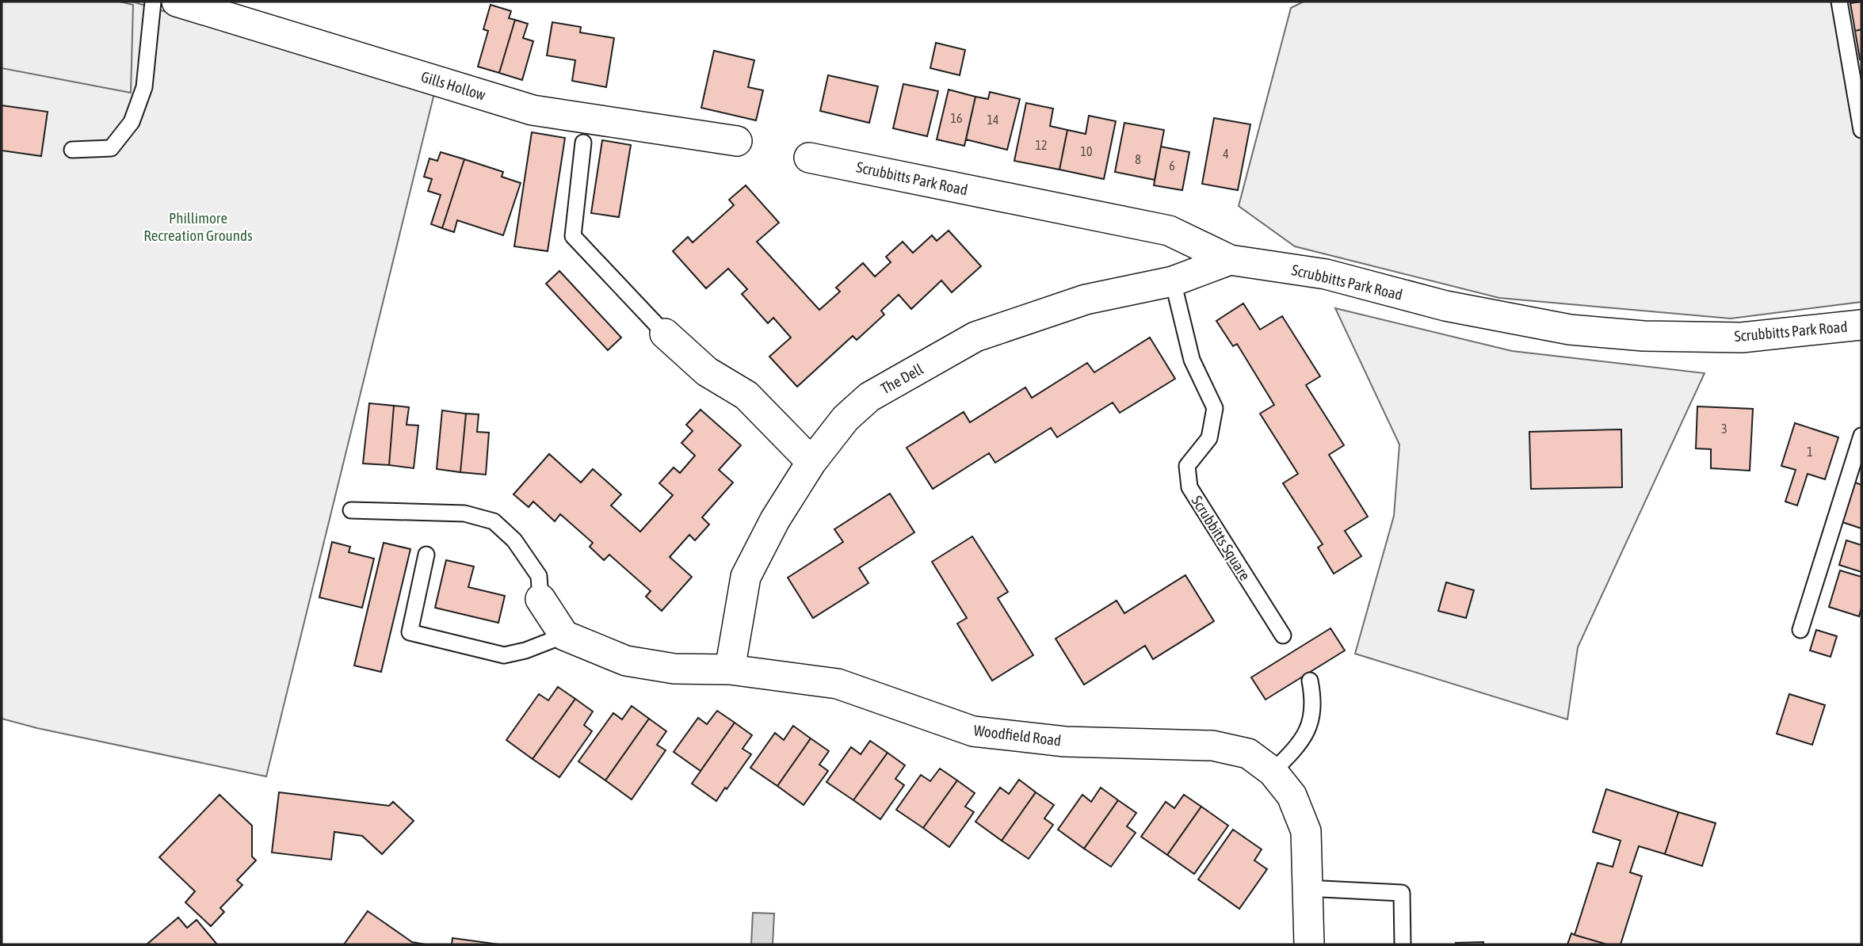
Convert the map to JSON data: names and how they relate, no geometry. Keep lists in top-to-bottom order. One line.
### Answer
{"streets":{"street":["Gills Hollow","Scrubbitts Park Road","The Dell","Woodfield Road"],"lane":["Scrubbitts Square"]},"crossings":[["Scrubbitts Park Road","The Dell"],["The Dell","Scrubbitts Square"],["The Dell","Woodfield Road"]],"parks":["Phillimore Recreation Grounds"],"house_numbers":["16","14","12","10","4","8","6","3","1"]}
